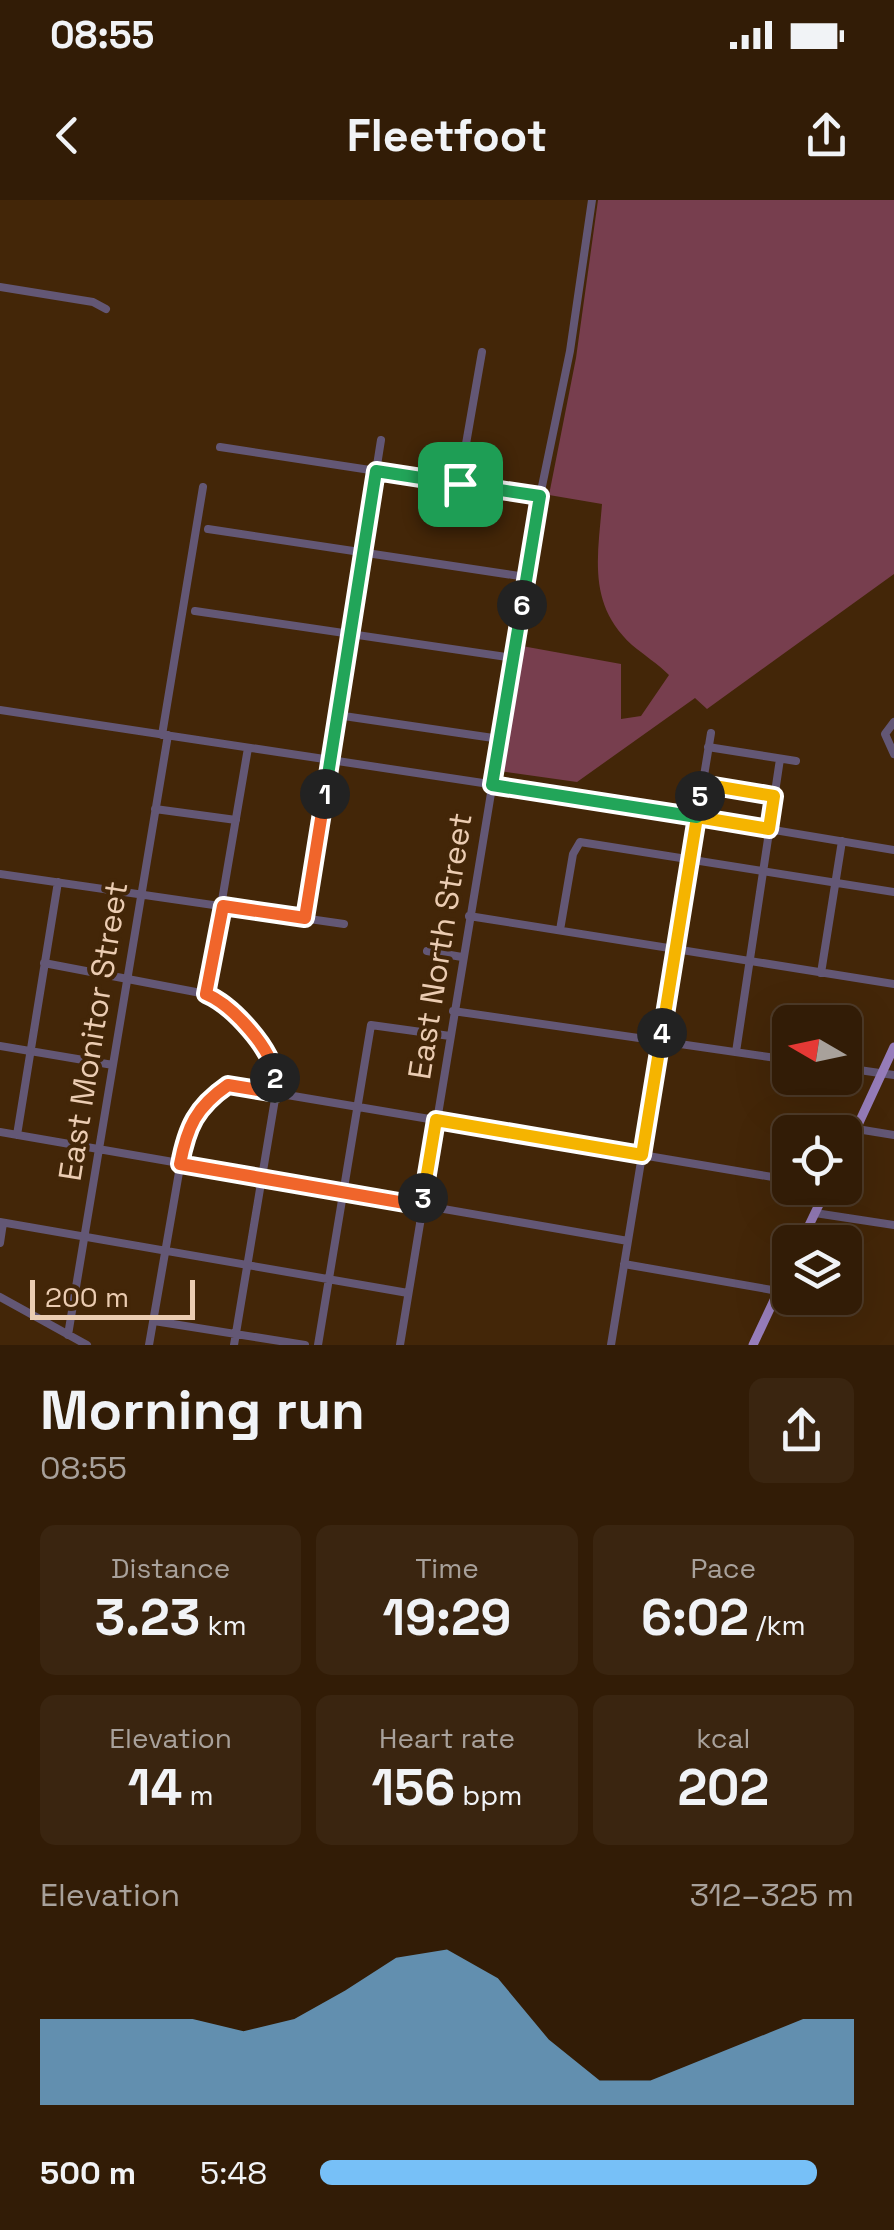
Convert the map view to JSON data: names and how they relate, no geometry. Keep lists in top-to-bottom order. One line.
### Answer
{"streets":{"street":["East North Street","East Monitor Street"]},"scale_bar":"200 m","north":"left","page":{"status":"08:55","header":"Fleetfoot","pins":["6","1","5","4","2","3"],"scale":"200 m","heading":["Morning run","08:55"],"stats":[["Distance","3.23 km"],["Time","19:29"],["Pace","6:02 /km"],["Elevation","14 m"],["Heart rate","156 bpm"],["kcal","202"]],"chart":["Elevation","312–325 m"],"list":[{"name":"500 m","note":"5:48"}]}}
